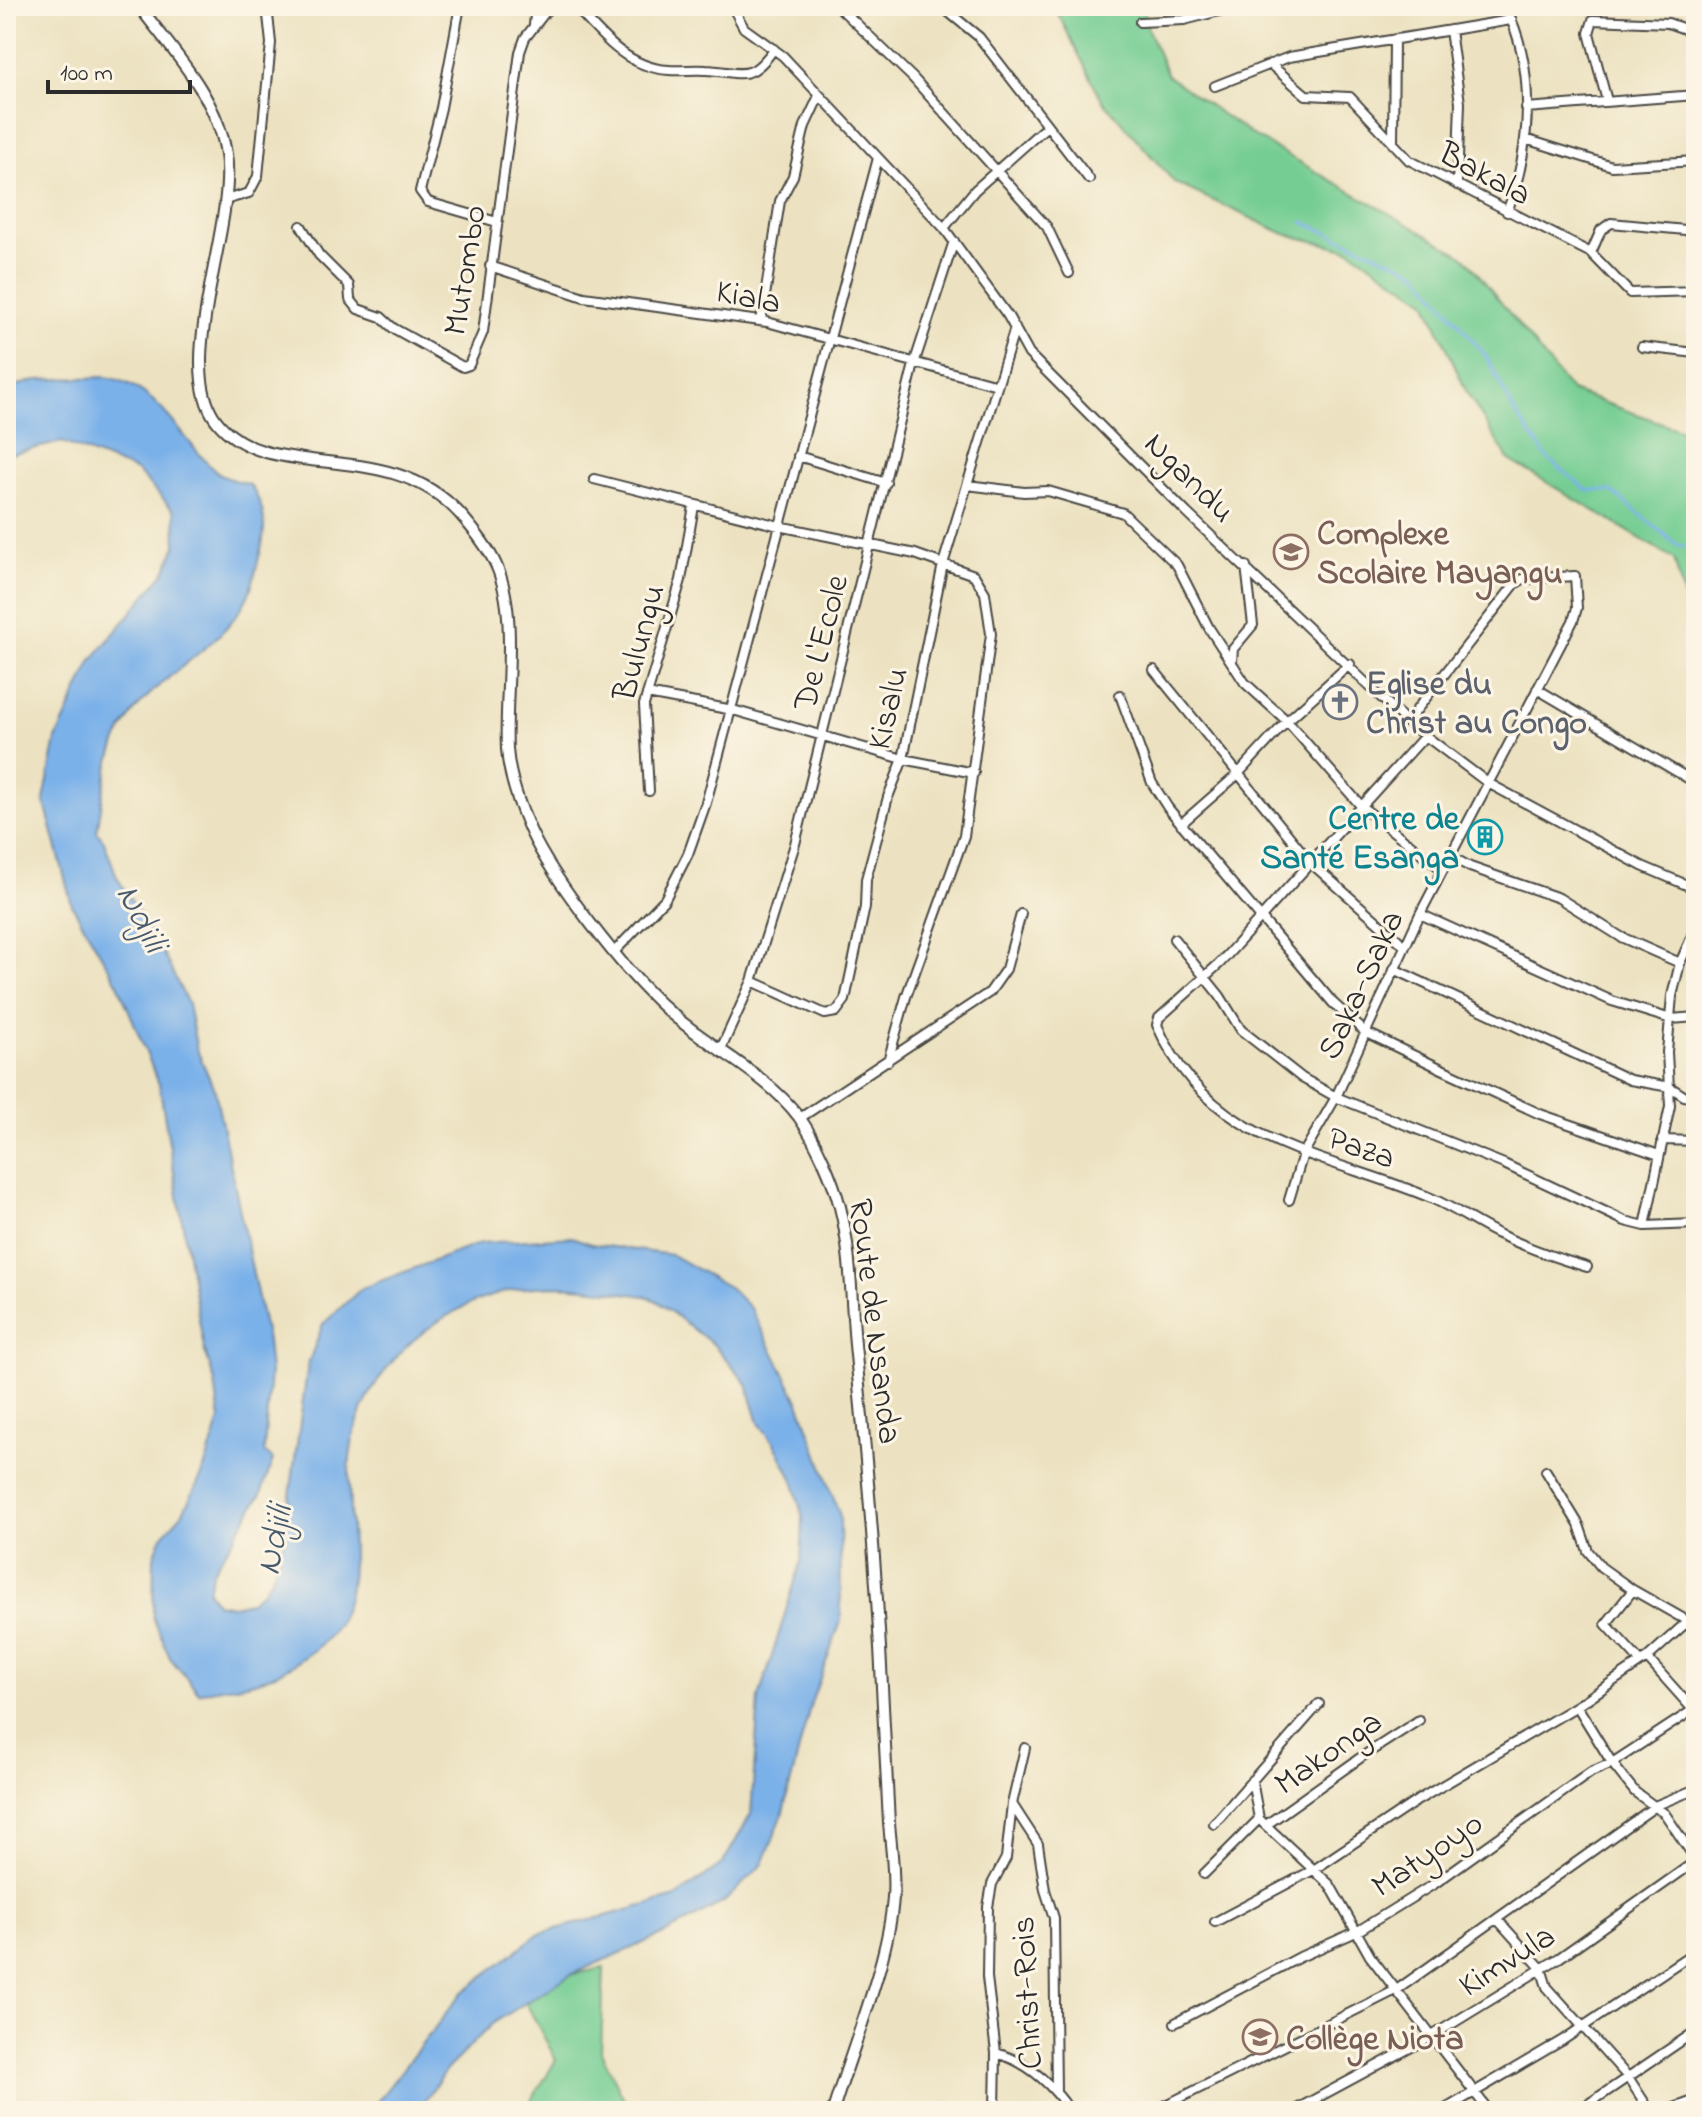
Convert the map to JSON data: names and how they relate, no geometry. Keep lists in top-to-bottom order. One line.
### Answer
{"streets":{"street":["Bakala","Mutombo","Kiala","Ngandu","Bulungu","De L'Ecole","Kisalu","Saka-Saka","Paza","Route de Nsanda","Makonga","Matyoyo","Kimvula","Christ-Rois"]},"crossings":[["Mutombo","Kiala"],["Kiala","De L'Ecole"],["Kiala","Kisalu"],["Ngandu","De L'Ecole"],["Ngandu","Kisalu"],["Ngandu","Saka-Saka"],["De L'Ecole","Kisalu"],["De L'Ecole","Route de Nsanda"],["Saka-Saka","Paza"]],"water":["Ndjili"],"places":{"school or university":["Complexe Scolaire Mayangu","Collège Niota"],"church":["Eglise du Christ au Congo"],"building":["Centre de Santé Esanga"]},"scale_bar":"100 m"}
